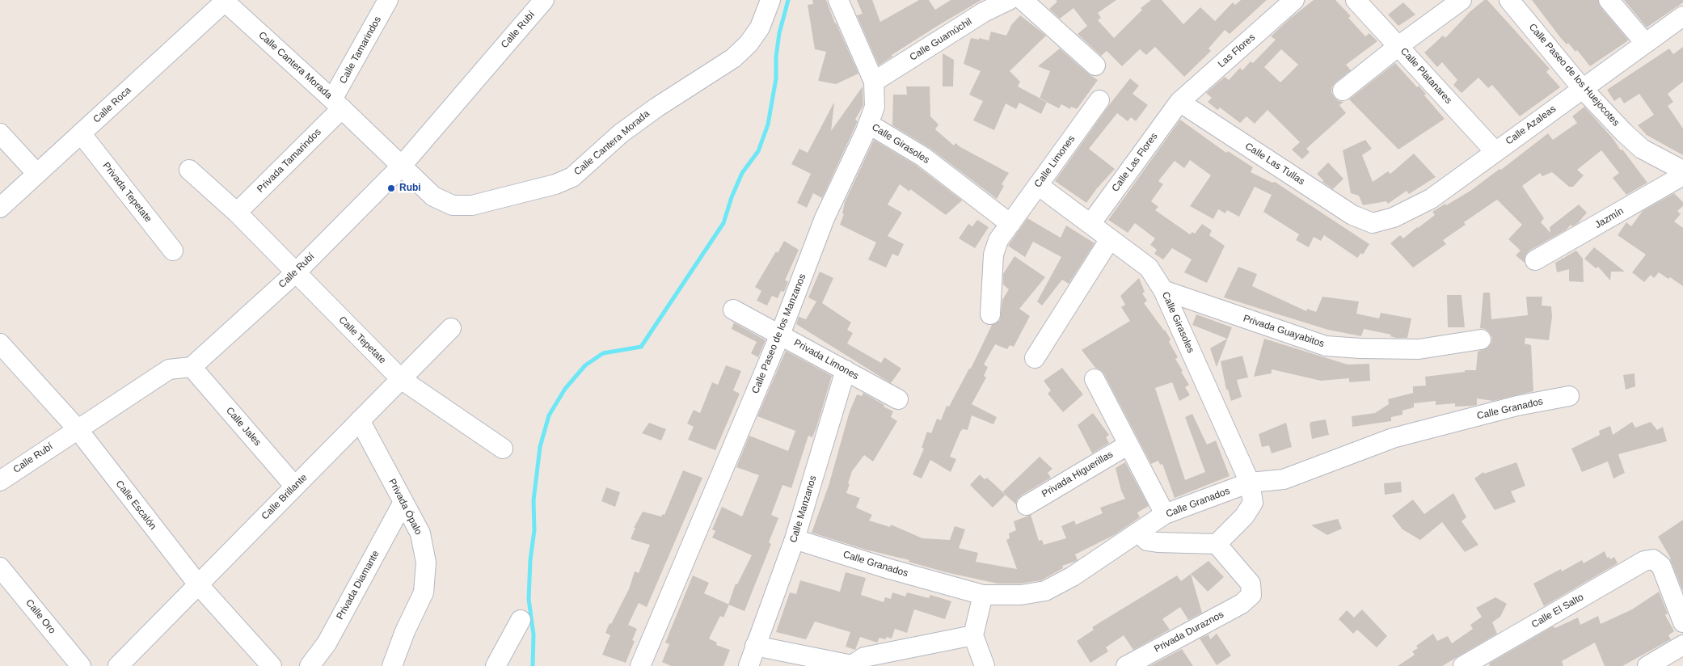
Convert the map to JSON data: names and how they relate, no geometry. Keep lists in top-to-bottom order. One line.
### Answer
{"streets":{"street":["Calle Rubí","Calle Guamúchil","Calle Tamarindos","Las Flores","Calle Cantera Morada","Calle Paseo de los Huejocotes","Calle Platanares","Calle Roca","Calle Azaleas","Calle Girasoles","Privada Tamarindos","Calle Limones","Calle Las Flores","Calle Las Tullas","Privada Tepetate","Jazmín","Privada Guayabitos","Calle Paseo de los Manzanos","Calle Tepetate","Privada Limones","Calle Granados","Calle Jales","Privada Higuerillas","Calle Brillante","Calle Escalón","Privada Ópalo","Calle Manzanos","Privada Diamante","Calle El Salto","Calle Oro","Privada Duraznos"]},"crossings":[["Calle Rubí","Calle Cantera Morada"],["Calle Rubí","Calle Tepetate"],["Calle Rubí","Calle Jales"],["Calle Rubí","Calle Escalón"],["Calle Guamúchil","Calle Paseo de los Manzanos"],["Calle Tamarindos","Calle Cantera Morada"],["Calle Tamarindos","Privada Tamarindos"],["Las Flores","Calle Las Flores"],["Las Flores","Calle Las Tullas"],["Calle Cantera Morada","Calle Roca"],["Calle Cantera Morada","Privada Tamarindos"],["Calle Paseo de los Huejocotes","Calle Azaleas"],["Calle Platanares","Calle Azaleas"],["Calle Roca","Privada Tepetate"],["Calle Azaleas","Calle Las Tullas"],["Calle Girasoles","Calle Limones"],["Calle Girasoles","Calle Las Flores"],["Calle Girasoles","Privada Guayabitos"],["Calle Girasoles","Calle Paseo de los Manzanos"],["Calle Girasoles","Calle Granados"],["Calle Girasoles","Privada Duraznos"],["Privada Tamarindos","Calle Tepetate"],["Calle Las Flores","Calle Las Tullas"],["Calle Paseo de los Manzanos","Privada Limones"],["Calle Tepetate","Calle Brillante"],["Privada Limones","Calle Manzanos"],["Calle Granados","Calle Manzanos"],["Calle Jales","Calle Brillante"],["Calle Brillante","Calle Escalón"],["Calle Brillante","Privada Ópalo"],["Privada Ópalo","Privada Diamante"]],"places":["Rubi"]}
